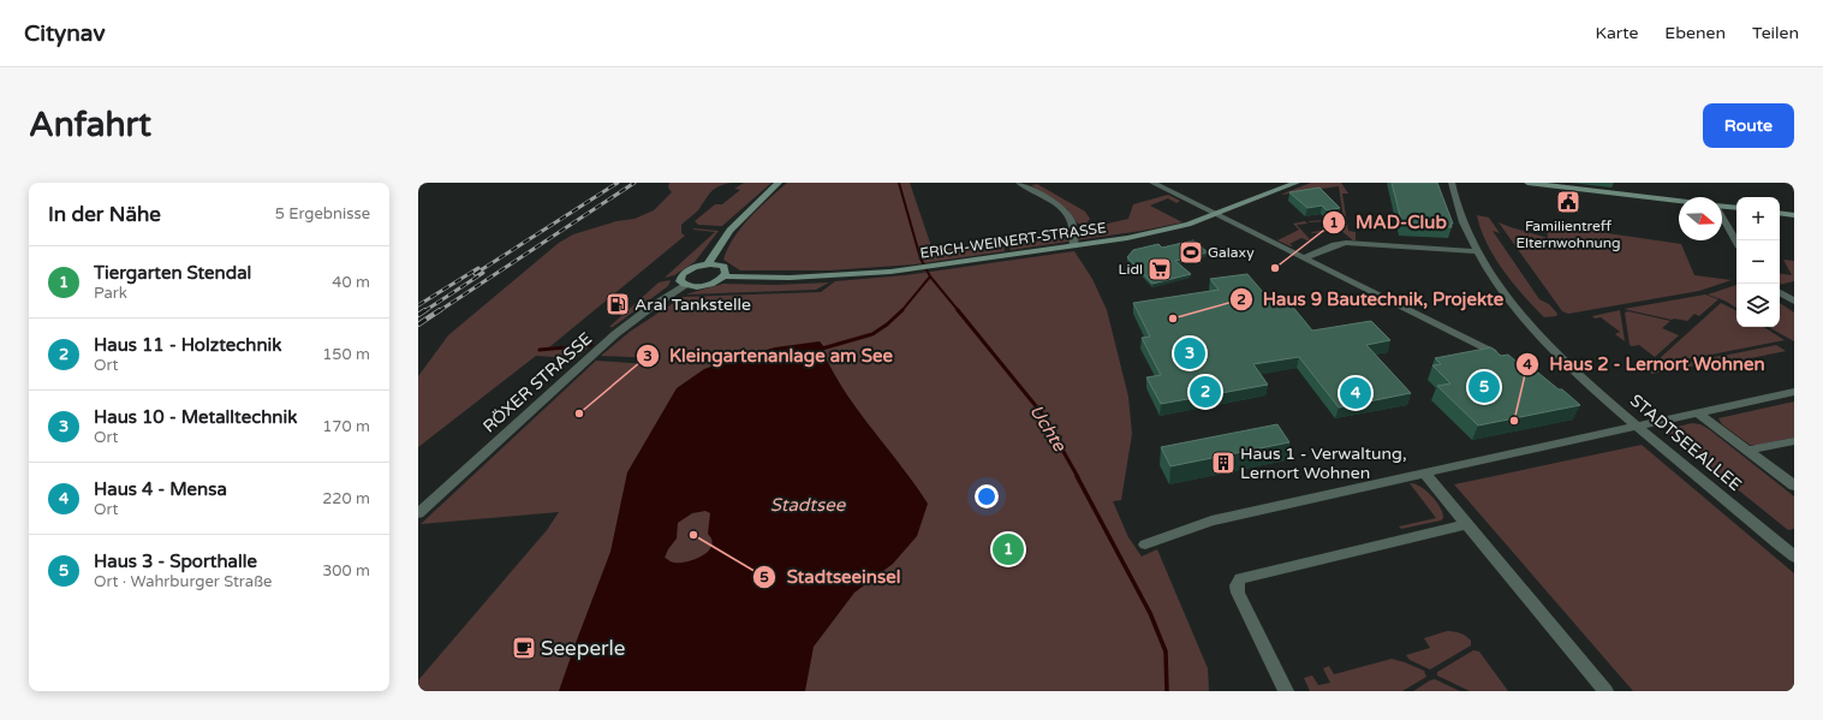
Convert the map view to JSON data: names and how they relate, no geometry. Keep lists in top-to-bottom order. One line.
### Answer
{"streets":{"street":["ERICH-WEINERT-STRASSE","RÖXER STRASSE","STADTSEEALLEE"]},"water":["Uchte","Stadtsee"],"places":{"public building":["Familientreff Elternwohnung"],"sports":["Galaxy"],"other":["MAD-Club","Haus 9 Bautechnik, Projekte","Kleingartenanlage am See","Haus 2 - Lernort Wohnen","Stadtseeinsel"],"supermarket":["Lidl"],"fuel station":["Aral Tankstelle"],"building":["Haus 1 - Verwaltung, Lernort Wohnen"],"cafe":["Seeperle"]},"north":"right","page":{"header":"Citynav","nav":["Karte","Ebenen","Teilen"],"buttons":"Route","title":"Anfahrt","heading":["In der Nähe","5 Ergebnisse"],"map_buttons":["+","−"],"list":[{"mark":"1","name":"Tiergarten Stendal","note":"Park","value":"40 m"},{"mark":"2","name":"Haus 11 - Holztechnik","note":"Ort","value":"150 m"},{"mark":"3","name":"Haus 10 - Metalltechnik","note":"Ort","value":"170 m"},{"mark":"4","name":"Haus 4 - Mensa","note":"Ort","value":"220 m"},{"mark":"5","name":"Haus 3 - Sporthalle","note":"Ort · Wahrburger Straße","value":"300 m"}],"pins":["3","5","2","4","1"]}}
